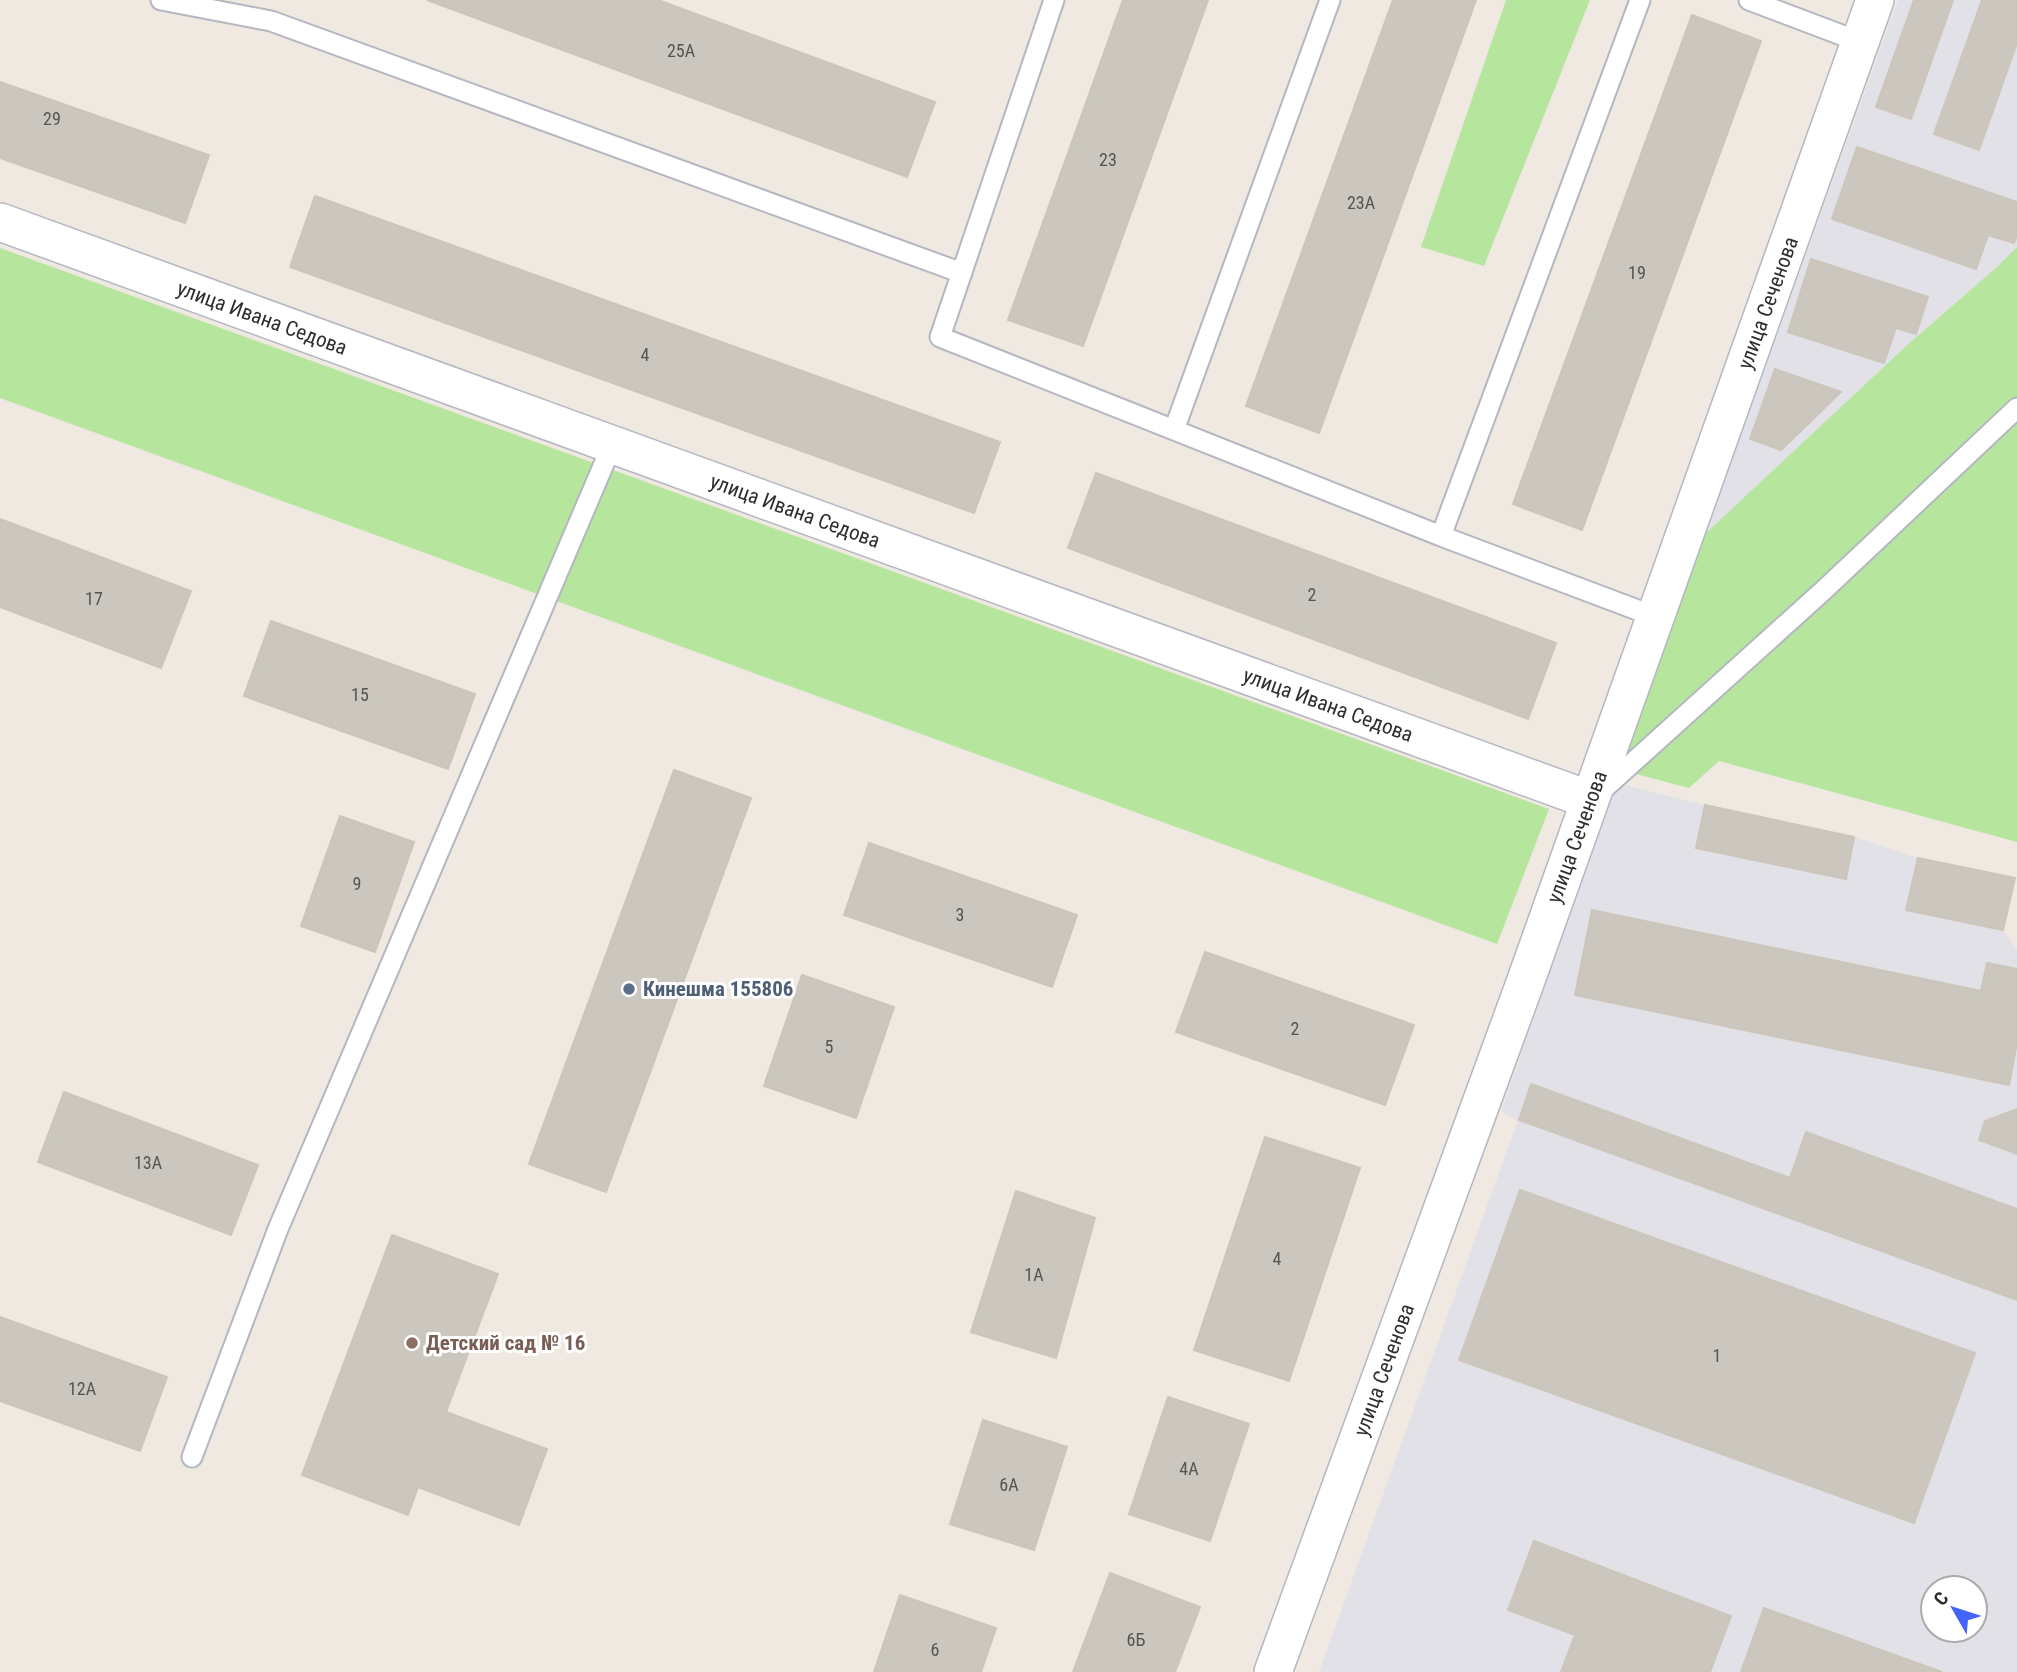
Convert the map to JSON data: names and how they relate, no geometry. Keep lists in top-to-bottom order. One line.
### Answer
{"streets":{"street":["улица Сеченова","улица Ивана Седова"]},"crossings":[["улица Сеченова","улица Ивана Седова"]],"places":["Кинешма 155806","Детский сад № 16"],"house_numbers":["25А","29","23","23А","19","4","2","17","15","9","3","2","5","13А","4","1А","1","12А","4А","6А","6Б","6"],"north":"top left"}
